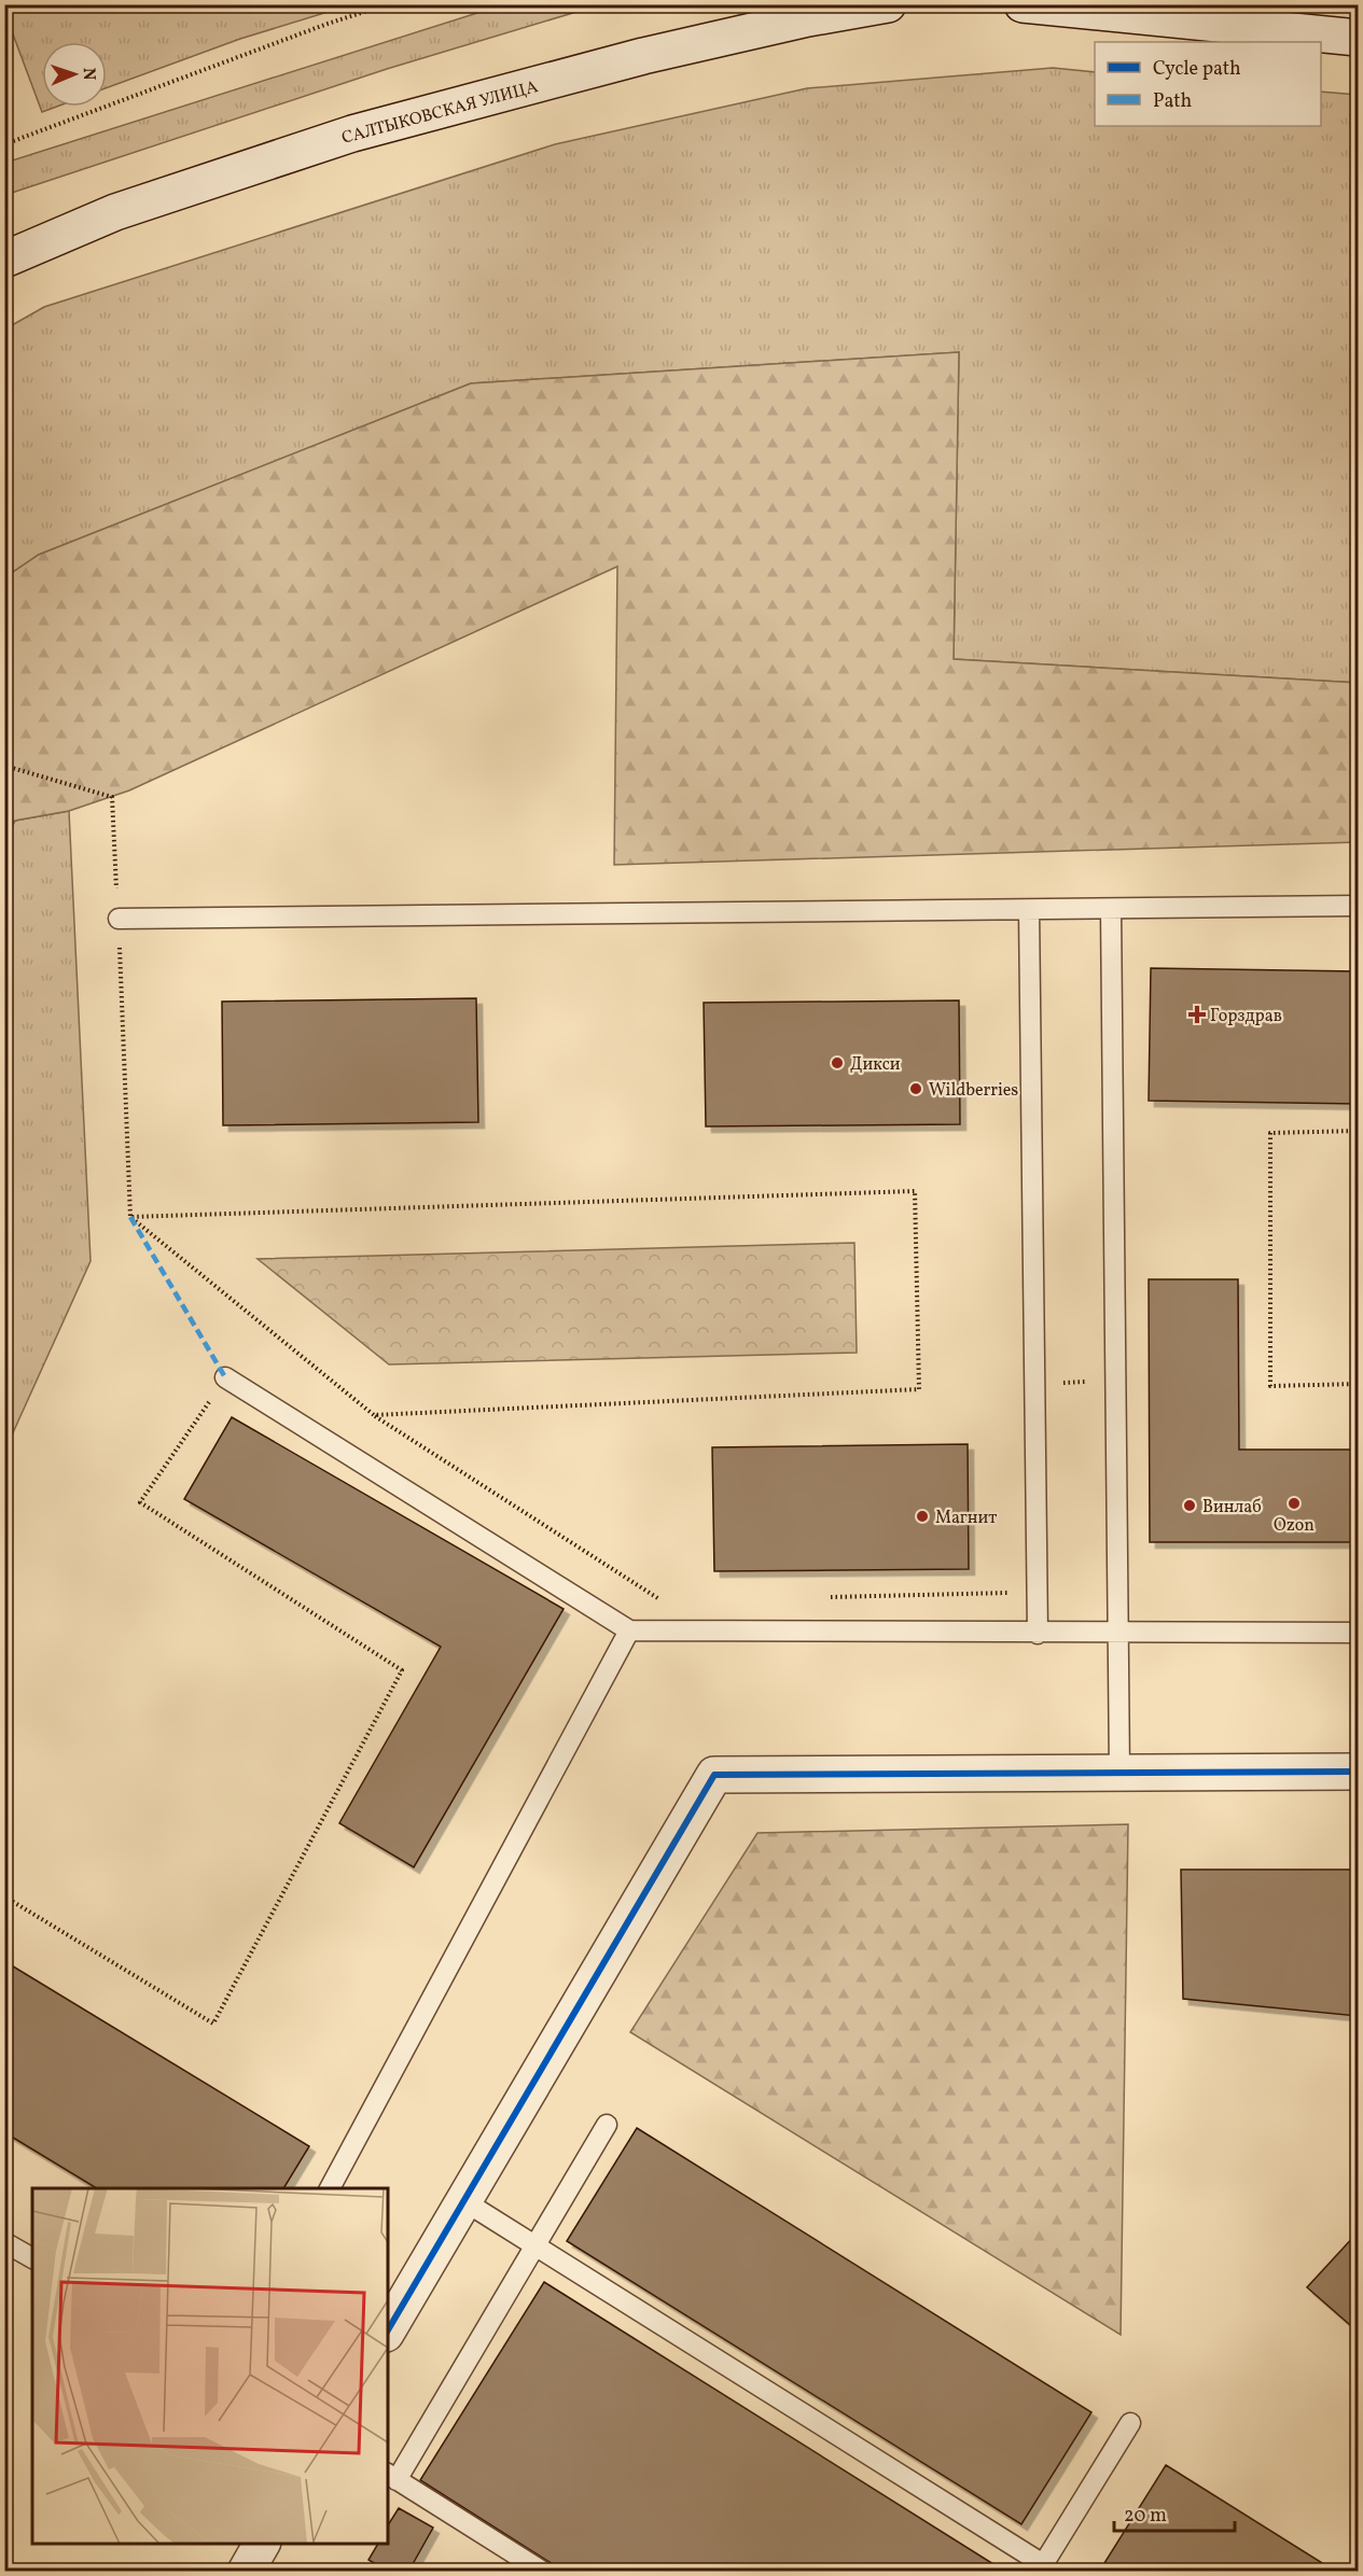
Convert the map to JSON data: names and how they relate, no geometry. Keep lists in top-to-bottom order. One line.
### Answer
{"streets":{"street":["САЛТЫКОВСКАЯ УЛИЦА"]},"places":{"health":["Горздрав"],"other":["Дикси","Wildberries","Ozon","Винлаб","Магнит"]},"legend":["Cycle path","Path"],"scale_bar":"20 m","north":"right"}
